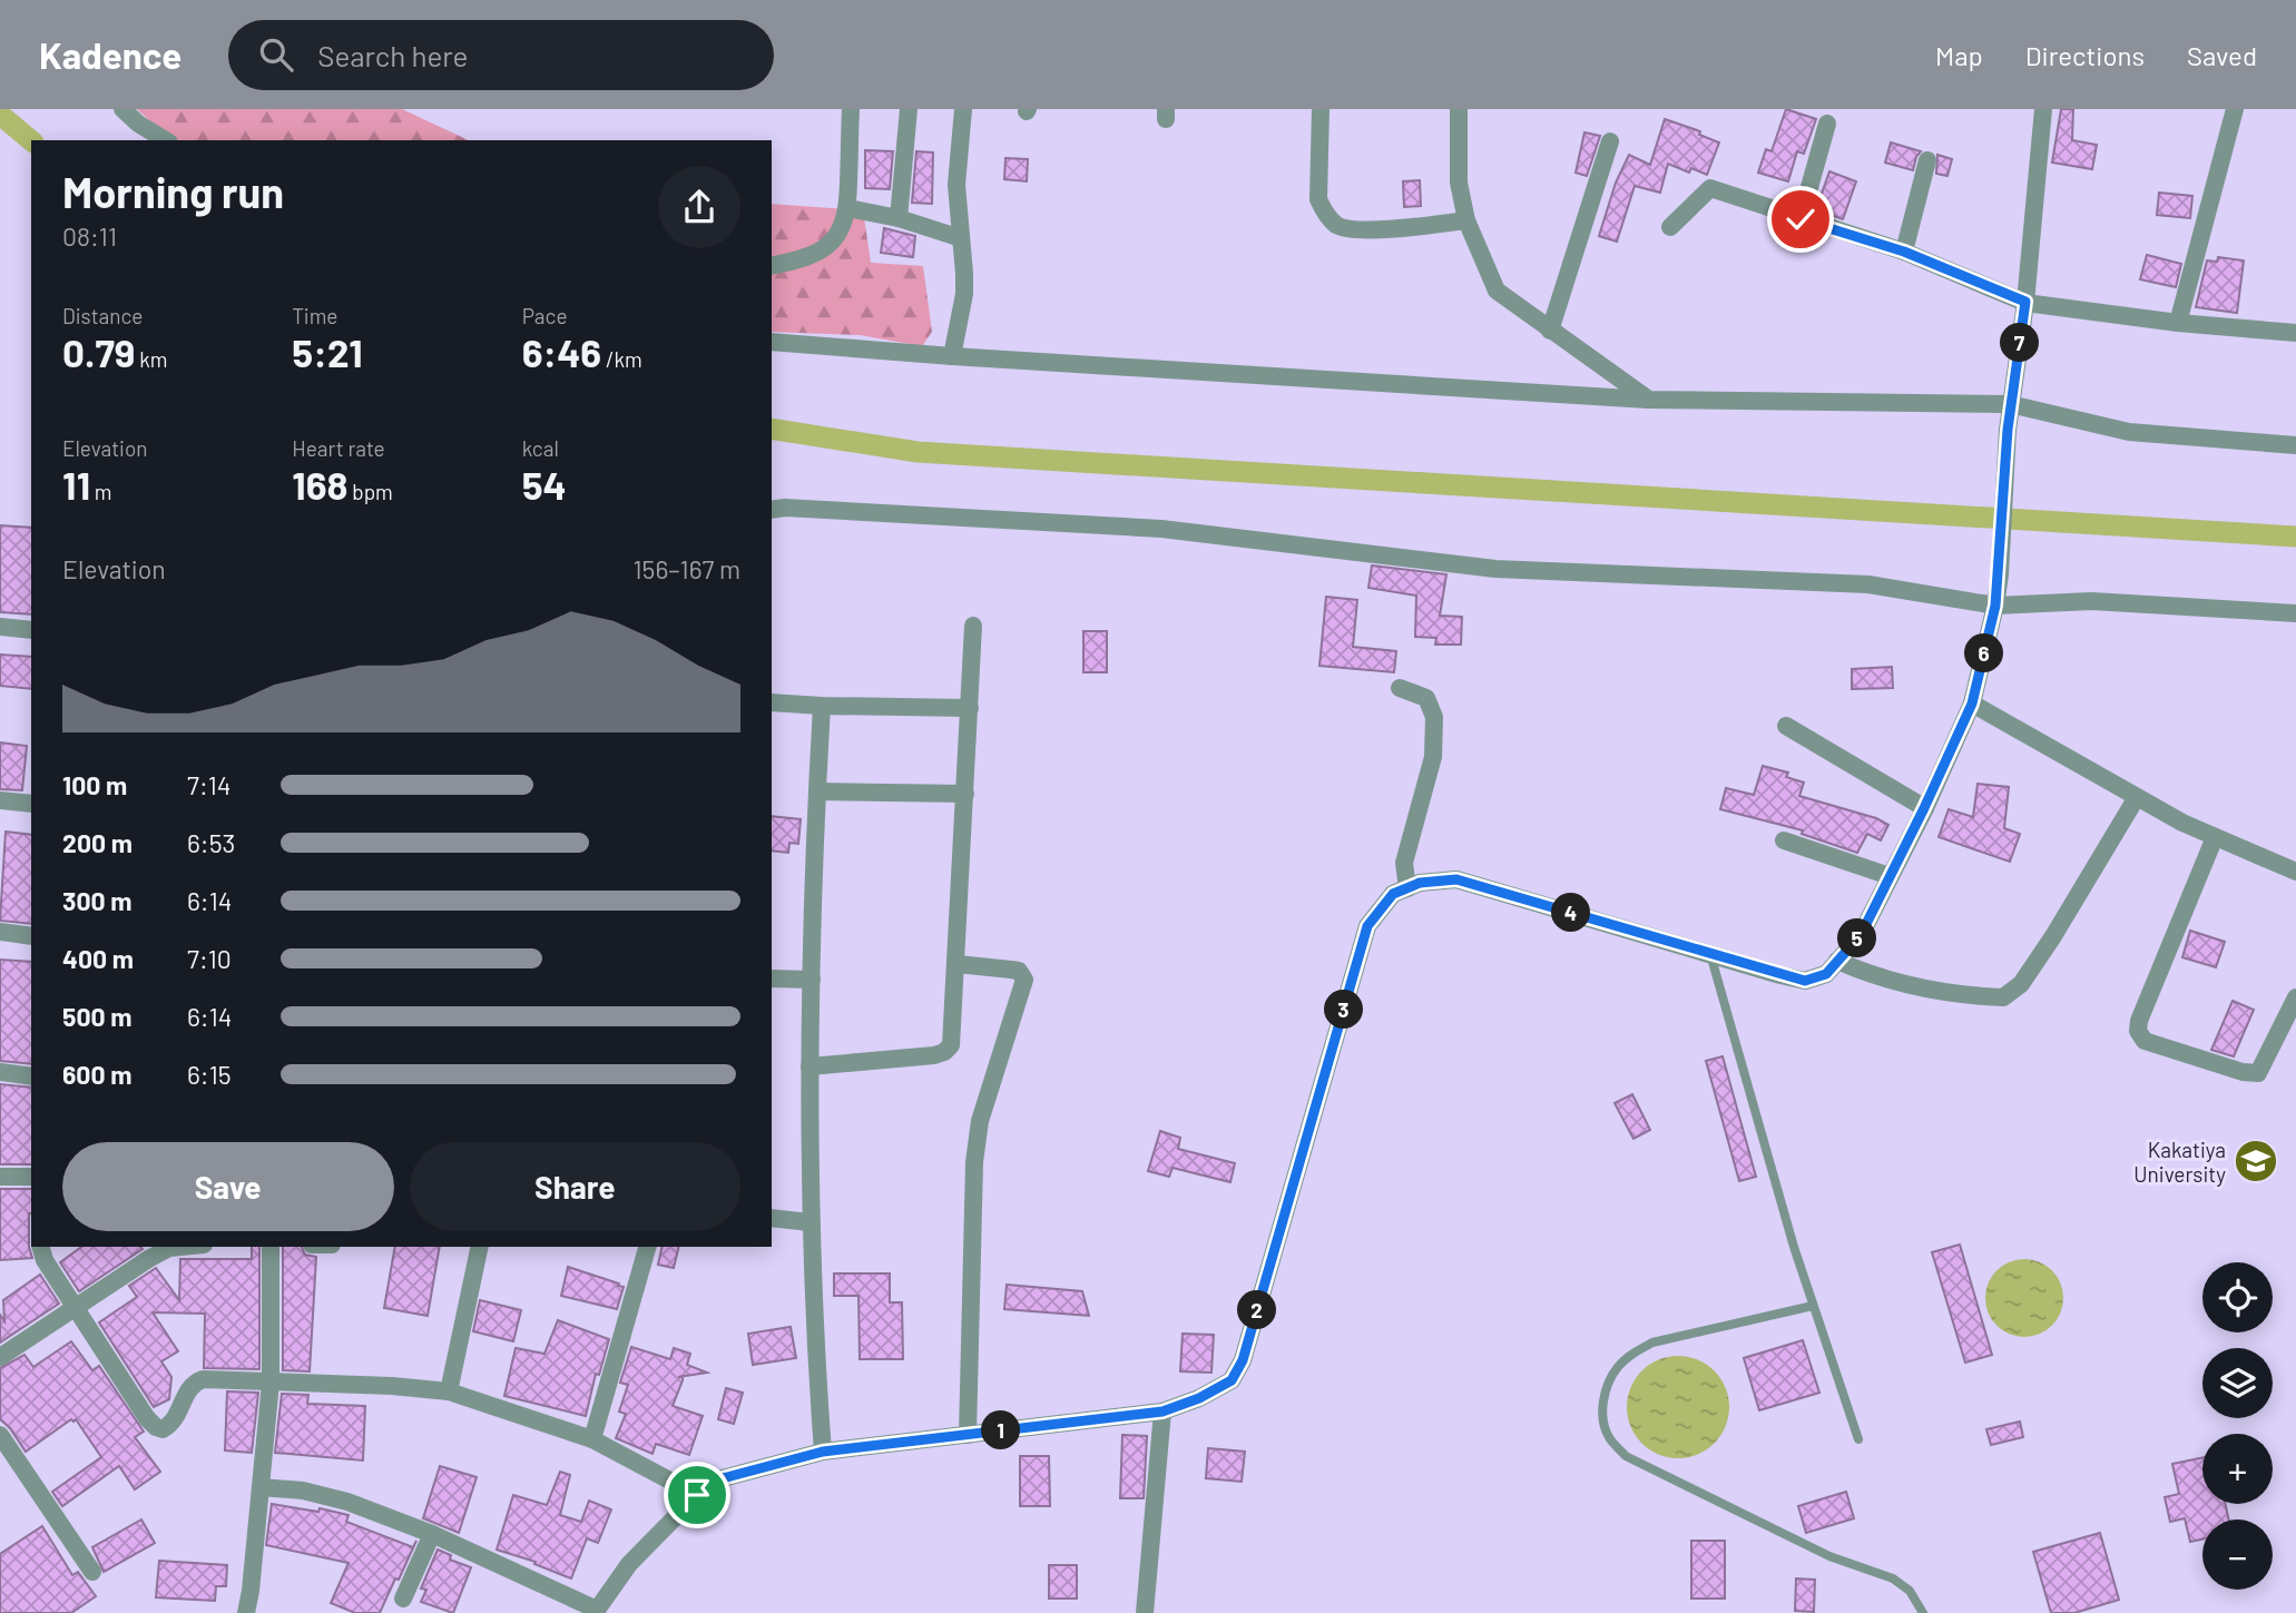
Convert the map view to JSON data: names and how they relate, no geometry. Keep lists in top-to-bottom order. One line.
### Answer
{"places":{"school or university":["Kakatiya University"]},"page":{"header":"Kadence","search":"Search here","nav":["Map","Directions","Saved"],"heading":["Morning run","08:11"],"stats":[["Distance","0.79 km"],["Time","5:21"],["Pace","6:46 /km"],["Elevation","11 m"],["Heart rate","168 bpm"],["kcal","54"]],"pins":["7","6","4","5","3","2","1"],"chart":["Elevation","156–167 m"],"list":[{"name":"100 m","note":"7:14"},{"name":"200 m","note":"6:53"},{"name":"300 m","note":"6:14"},{"name":"400 m","note":"7:10"},{"name":"500 m","note":"6:14"},{"name":"600 m","note":"6:15"}],"buttons":["Save","Share"],"map_buttons":["+","−"]}}
